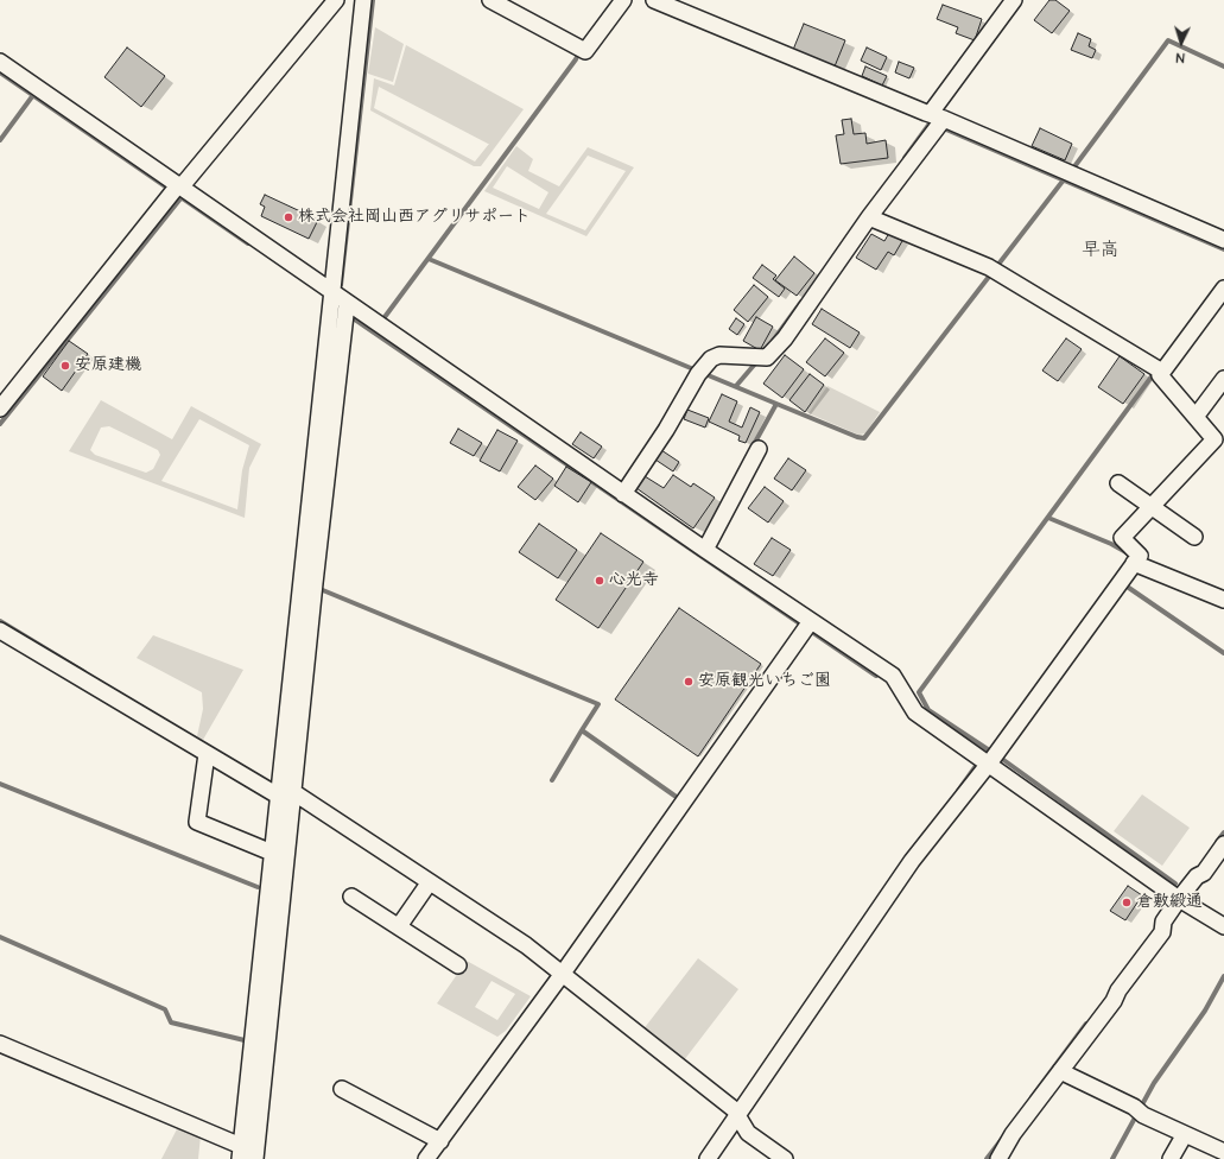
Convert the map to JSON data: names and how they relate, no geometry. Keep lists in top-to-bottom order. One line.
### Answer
{"districts":["早高"],"places":["株式会社岡山西アグリサポート","安原建機","心光寺","安原観光いちご園","倉敷緞通"],"north":"bottom"}
